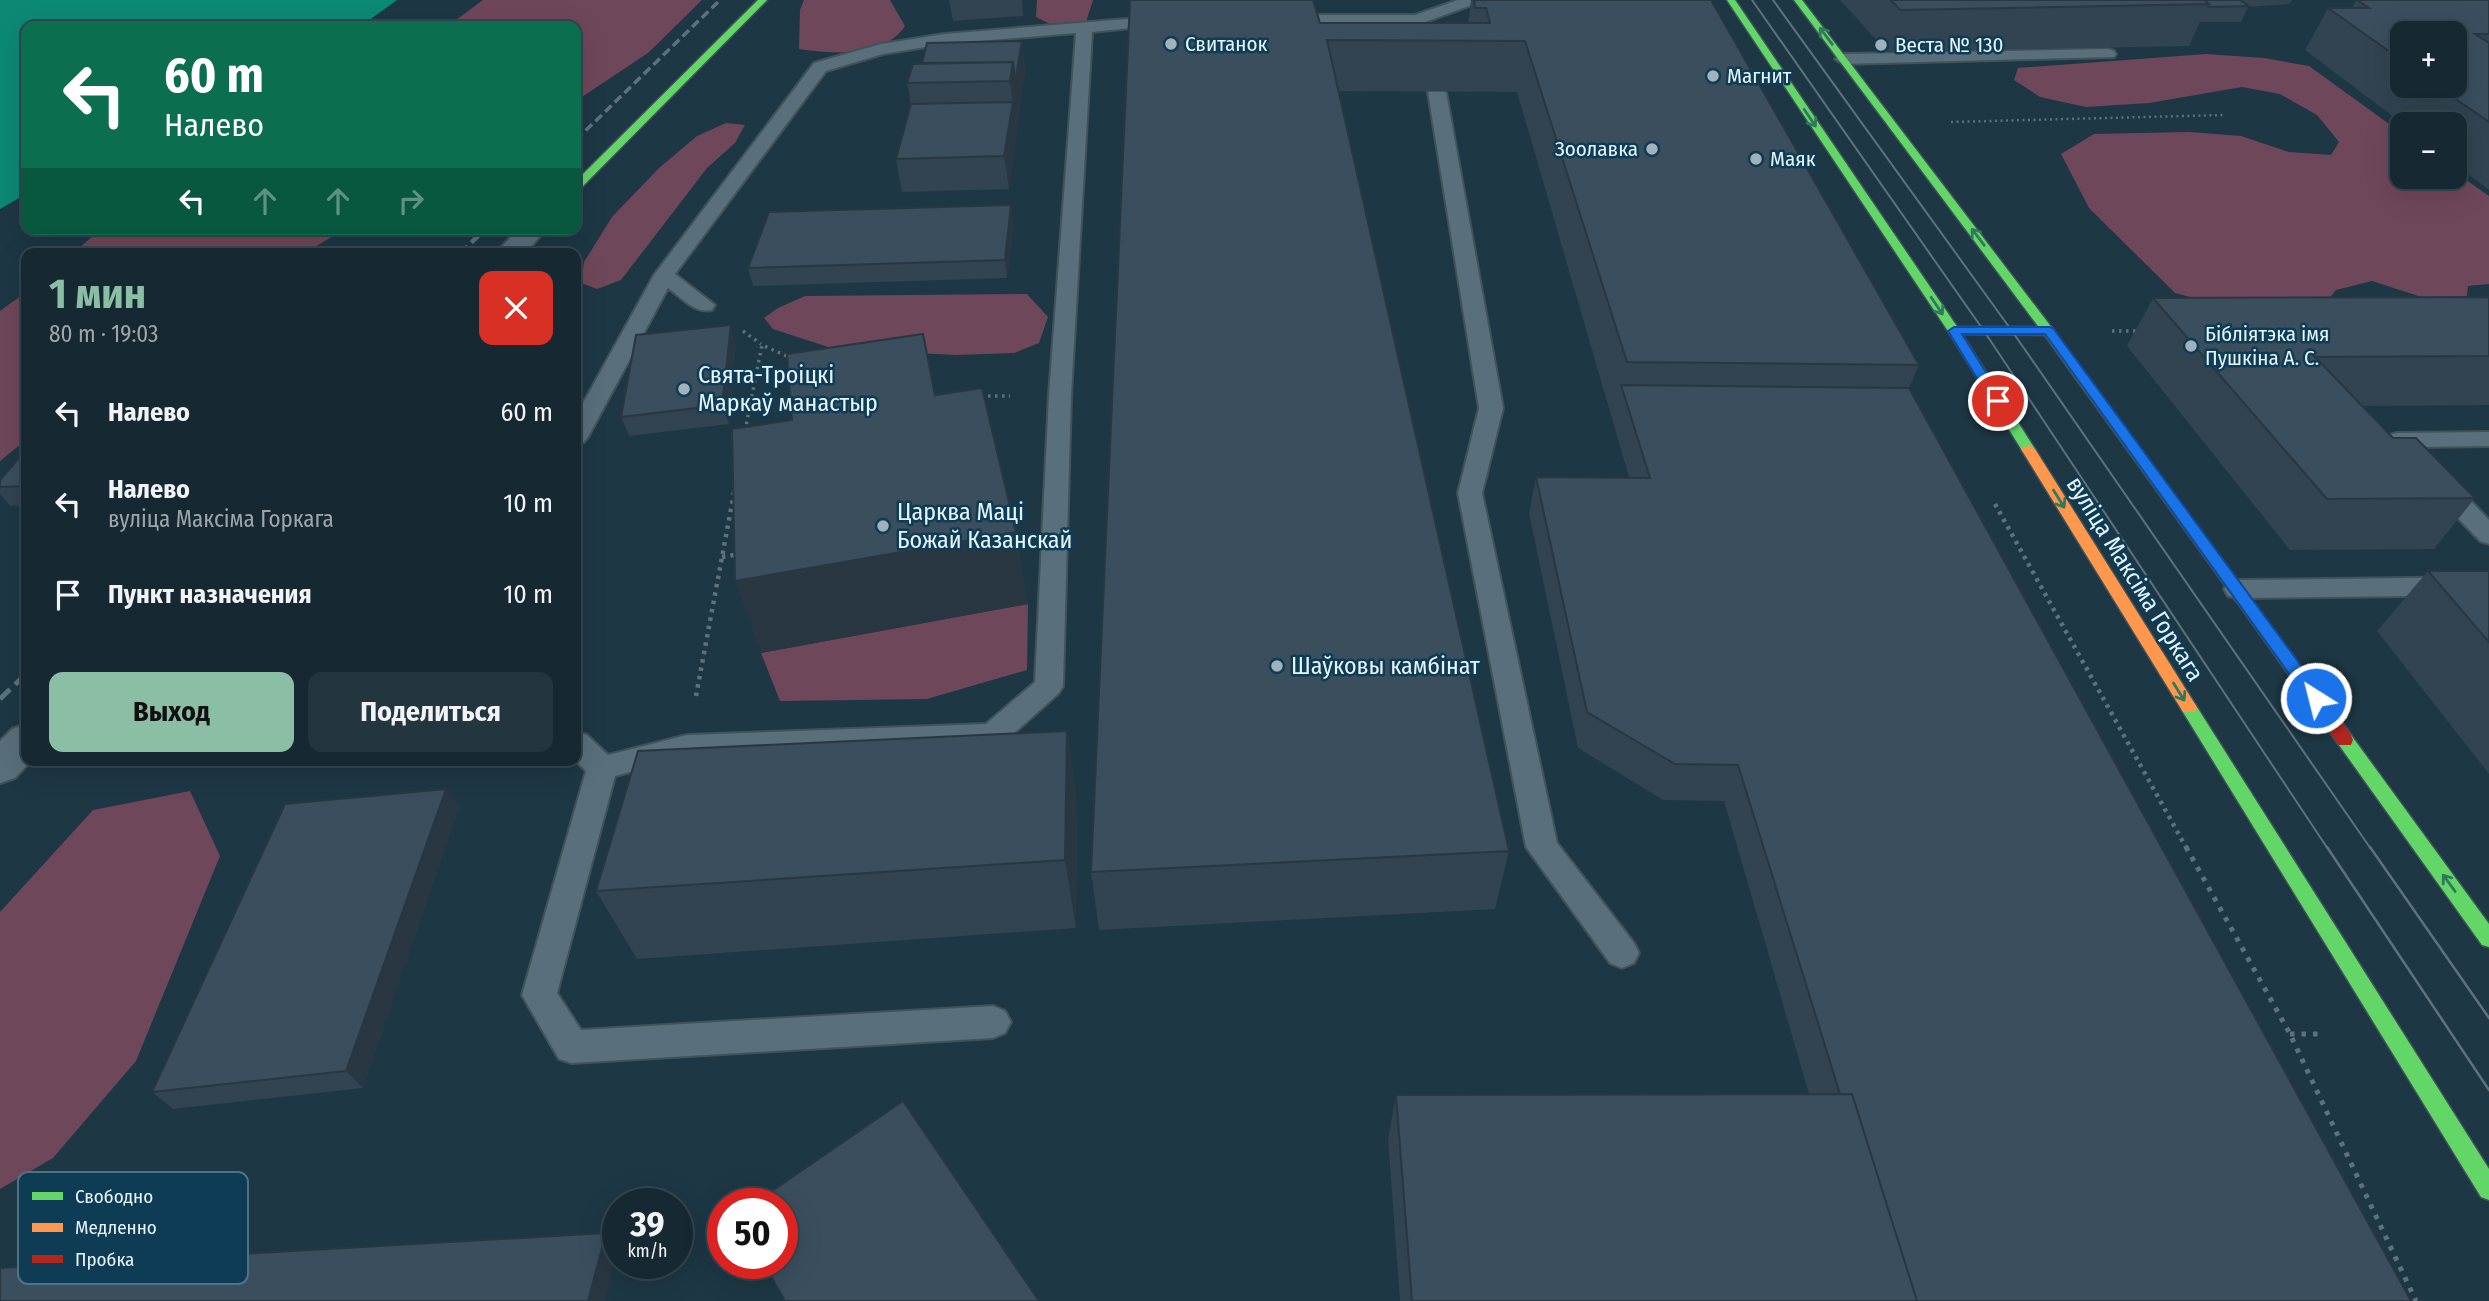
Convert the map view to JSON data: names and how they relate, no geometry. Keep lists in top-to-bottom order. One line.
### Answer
{"streets":{"main road":["вуліца Максіма Горкага"]},"places":["Свитанок","Веста № 130","Магнит","Зоолавка","Маяк","Бібліятэка імя Пушкіна А. С.","Свята-Троіцкі Маркаў манастыр","Царква Маці Божай Казанскай","Шаўковы камбінат"],"legend":["Свободно","Медленно","Пробка"],"page":{"map_buttons":["+","−"],"turn":["60 m","Налево"],"heading":["1 мин","80 m · 19:03"],"list":[{"name":"Налево","value":"60 m"},{"name":"Налево","note":"вуліца Максіма Горкага","value":"10 m"},{"name":"Пункт назначения","value":"10 m"}],"buttons":["Выход","Поделиться"],"speed":"39 km/h","limit":"50"}}
